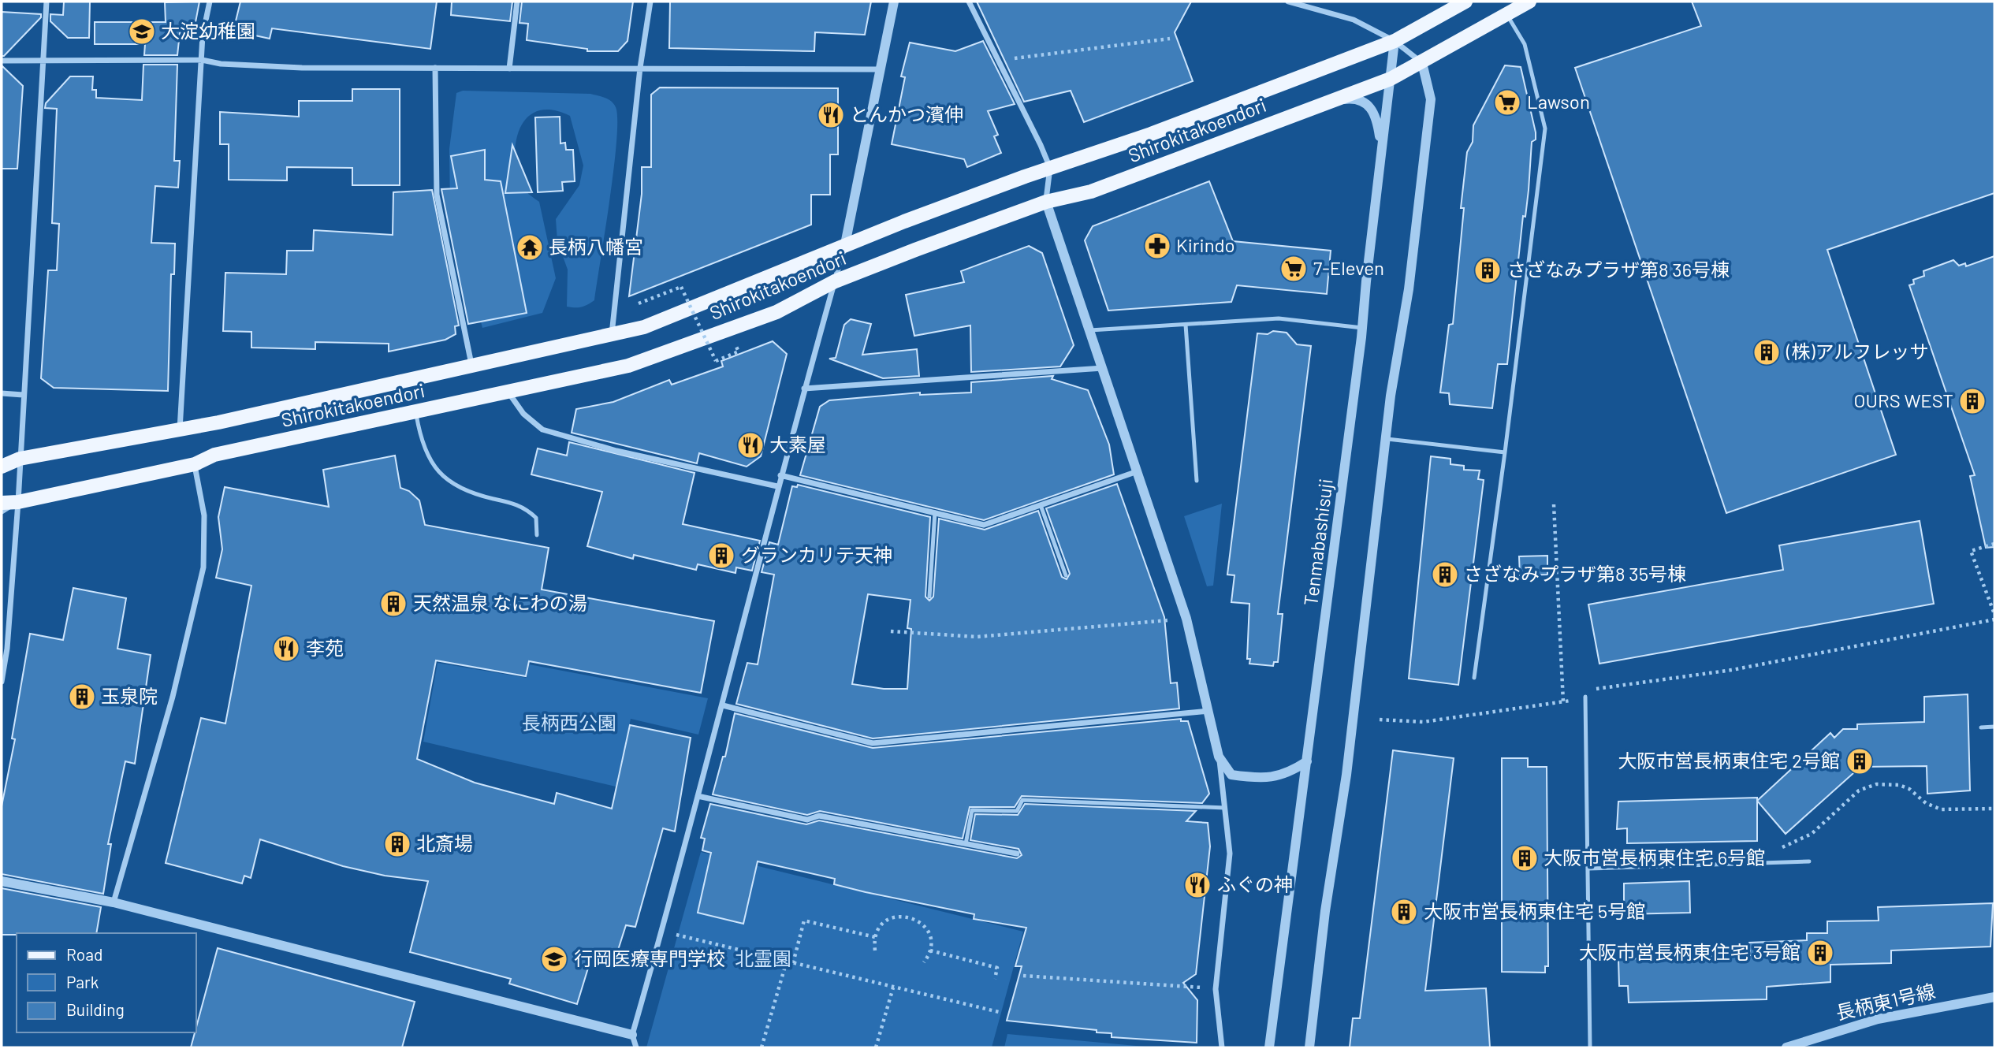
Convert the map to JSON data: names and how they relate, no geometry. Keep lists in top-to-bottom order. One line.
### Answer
{"streets":{"main road":["Shirokitakoendori"],"street":["Tenmabashisuji","長柄東1号線"]},"crossings":[["Shirokitakoendori","Tenmabashisuji"]],"parks":["長柄西公園","北霊園"],"places":{"school or university":["大淀幼稚園","行岡医療専門学校"],"supermarket":["Lawson","7-Eleven"],"restaurant":["とんかつ濱伸","大素屋","李苑","ふぐの神"],"pharmacy":["Kirindo"],"temple":["長柄八幡宮"],"building":["さざなみプラザ第8 36号棟","(株)アルフレッサ","OURS WEST","グランカリテ天神","さざなみプラザ第8 35号棟","天然温泉 なにわの湯","玉泉院","大阪市営長柄東住宅 2号館","北斎場","大阪市営長柄東住宅 6号館","大阪市営長柄東住宅 5号館","大阪市営長柄東住宅 3号館"]},"legend":["Road","Park","Building"]}
